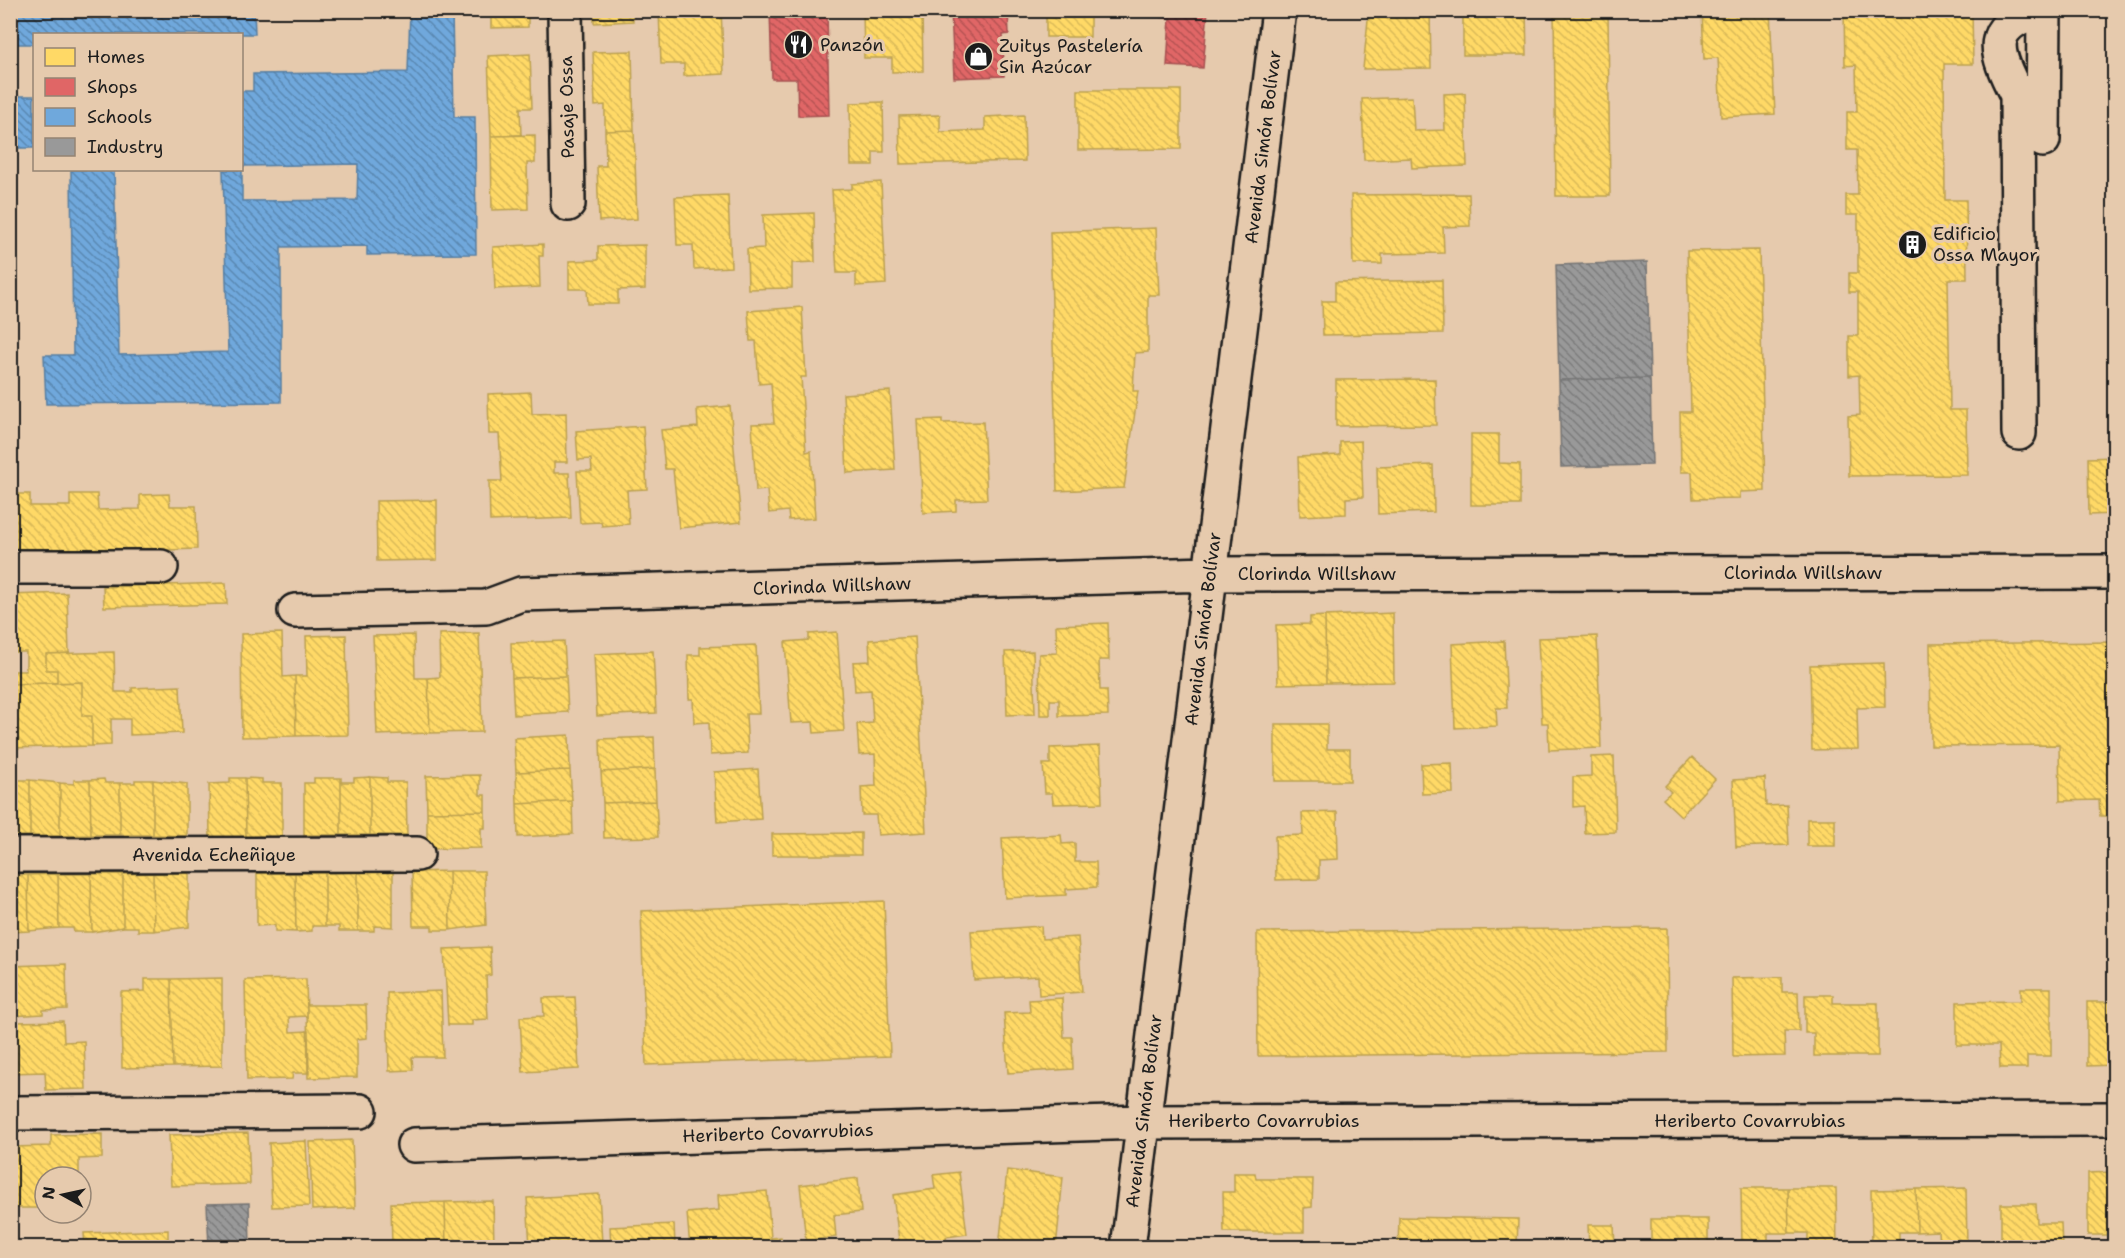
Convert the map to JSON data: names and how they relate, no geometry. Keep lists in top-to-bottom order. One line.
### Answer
{"streets":{"street":["Pasaje Ossa","Avenida Simón Bolívar","Clorinda Willshaw","Avenida Echeñique","Heriberto Covarrubias"]},"crossings":[["Avenida Simón Bolívar","Clorinda Willshaw"],["Avenida Simón Bolívar","Heriberto Covarrubias"]],"places":{"restaurant":["Panzón"],"shop":["Zuitys Pastelería Sin Azúcar"],"building":["Edificio Ossa Mayor"]},"legend":["Homes","Shops","Schools","Industry"],"north":"left"}
